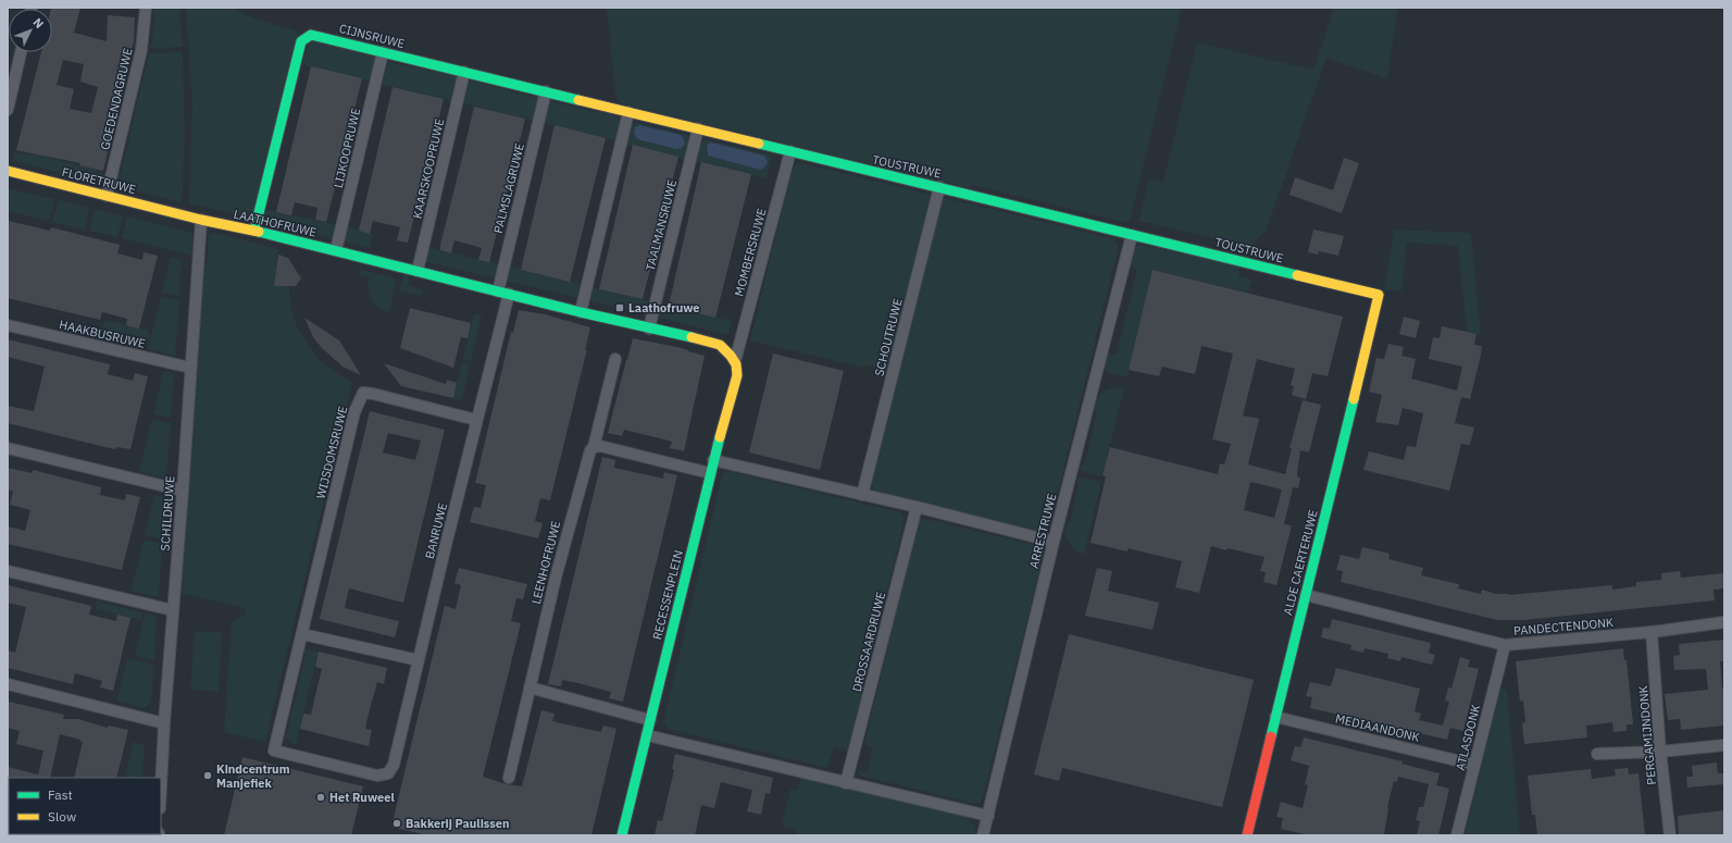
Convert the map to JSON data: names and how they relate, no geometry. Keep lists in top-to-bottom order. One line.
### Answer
{"streets":{"street":["CIJNSRUWE","GOEDENDAGRUWE","LIJKOOPRUWE","TOUSTRUWE","KAARSKOOPRUWE","FLORETRUWE","PALMSLAGRUWE","LAATHOFRUWE","TAALMANSRUWE","MOMBERSRUWE","HAAKBUSRUWE","SCHOUTRUWE","WIJSDOMSRUWE","SCHILDRUWE","BANRUWE","ARRESTRUWE","LEENHOFRUWE","ALDE CAERTERUWE","RECESSENPLEIN","PANDECTENDONK","DROSSAARDRUWE","MEDIAANDONK","PERGAMIJNDONK","ATLASDONK"]},"crossings":[["CIJNSRUWE","LIJKOOPRUWE"],["CIJNSRUWE","TOUSTRUWE"],["CIJNSRUWE","KAARSKOOPRUWE"],["CIJNSRUWE","PALMSLAGRUWE"],["CIJNSRUWE","LAATHOFRUWE"],["GOEDENDAGRUWE","FLORETRUWE"],["LIJKOOPRUWE","LAATHOFRUWE"],["TOUSTRUWE","TAALMANSRUWE"],["TOUSTRUWE","MOMBERSRUWE"],["TOUSTRUWE","SCHOUTRUWE"],["TOUSTRUWE","ARRESTRUWE"],["TOUSTRUWE","ALDE CAERTERUWE"],["KAARSKOOPRUWE","LAATHOFRUWE"],["FLORETRUWE","LAATHOFRUWE"],["PALMSLAGRUWE","LAATHOFRUWE"],["PALMSLAGRUWE","BANRUWE"],["LAATHOFRUWE","TAALMANSRUWE"],["LAATHOFRUWE","MOMBERSRUWE"],["LAATHOFRUWE","SCHILDRUWE"],["LAATHOFRUWE","BANRUWE"],["LAATHOFRUWE","RECESSENPLEIN"],["MOMBERSRUWE","RECESSENPLEIN"],["HAAKBUSRUWE","SCHILDRUWE"],["WIJSDOMSRUWE","BANRUWE"],["ALDE CAERTERUWE","PANDECTENDONK"],["ALDE CAERTERUWE","MEDIAANDONK"],["PANDECTENDONK","PERGAMIJNDONK"],["PANDECTENDONK","ATLASDONK"],["MEDIAANDONK","ATLASDONK"]],"places":{"transit":["Laathofruwe"],"other":["Kindcentrum Manjefiek","Het Ruweel","Bakkerij Paulissen"]},"legend":["Fast","Slow"],"north":"top right"}
